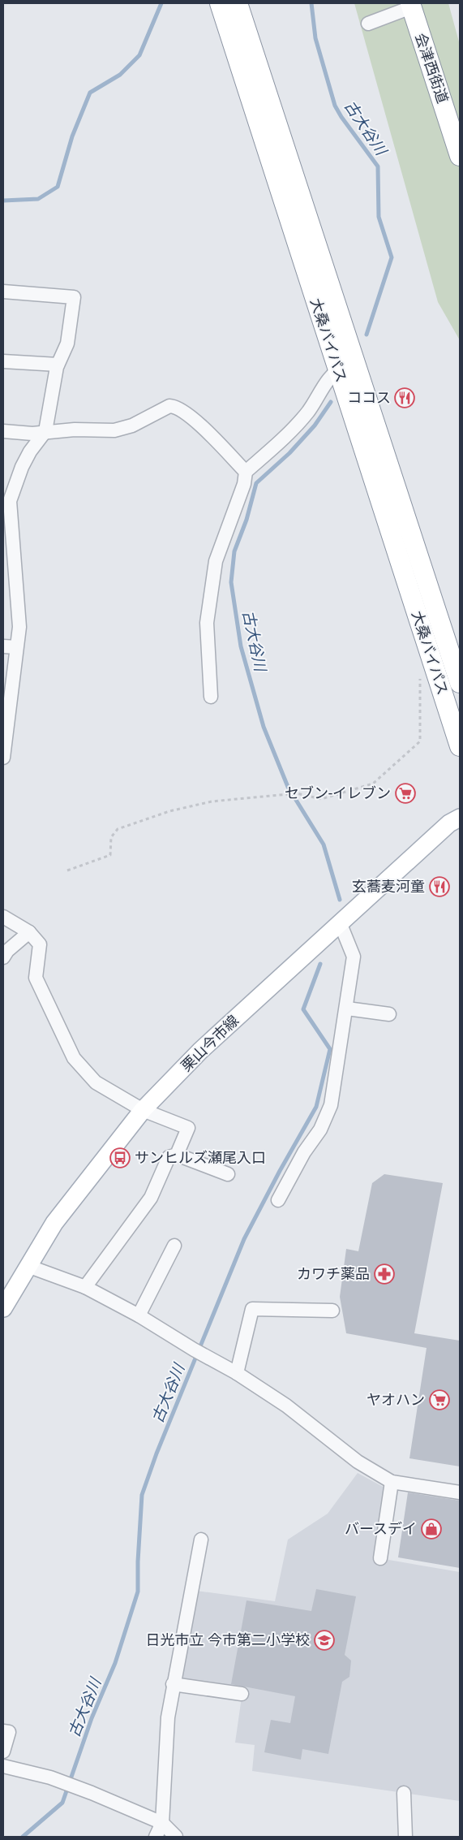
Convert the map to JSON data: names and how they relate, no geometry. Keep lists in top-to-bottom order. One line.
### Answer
{"streets":{"highway":["会津西街道","大桑バイパス"],"main road":["栗山今市線"]},"water":["古大谷川"],"places":{"restaurant":["ココス","玄蕎麦河童"],"supermarket":["セブン-イレブン","ヤオハン"],"bus stop":["サンヒルズ瀬尾入口"],"pharmacy":["カワチ薬品"],"shop":["バースデイ"],"school or university":["日光市立 今市第二小学校"]}}
